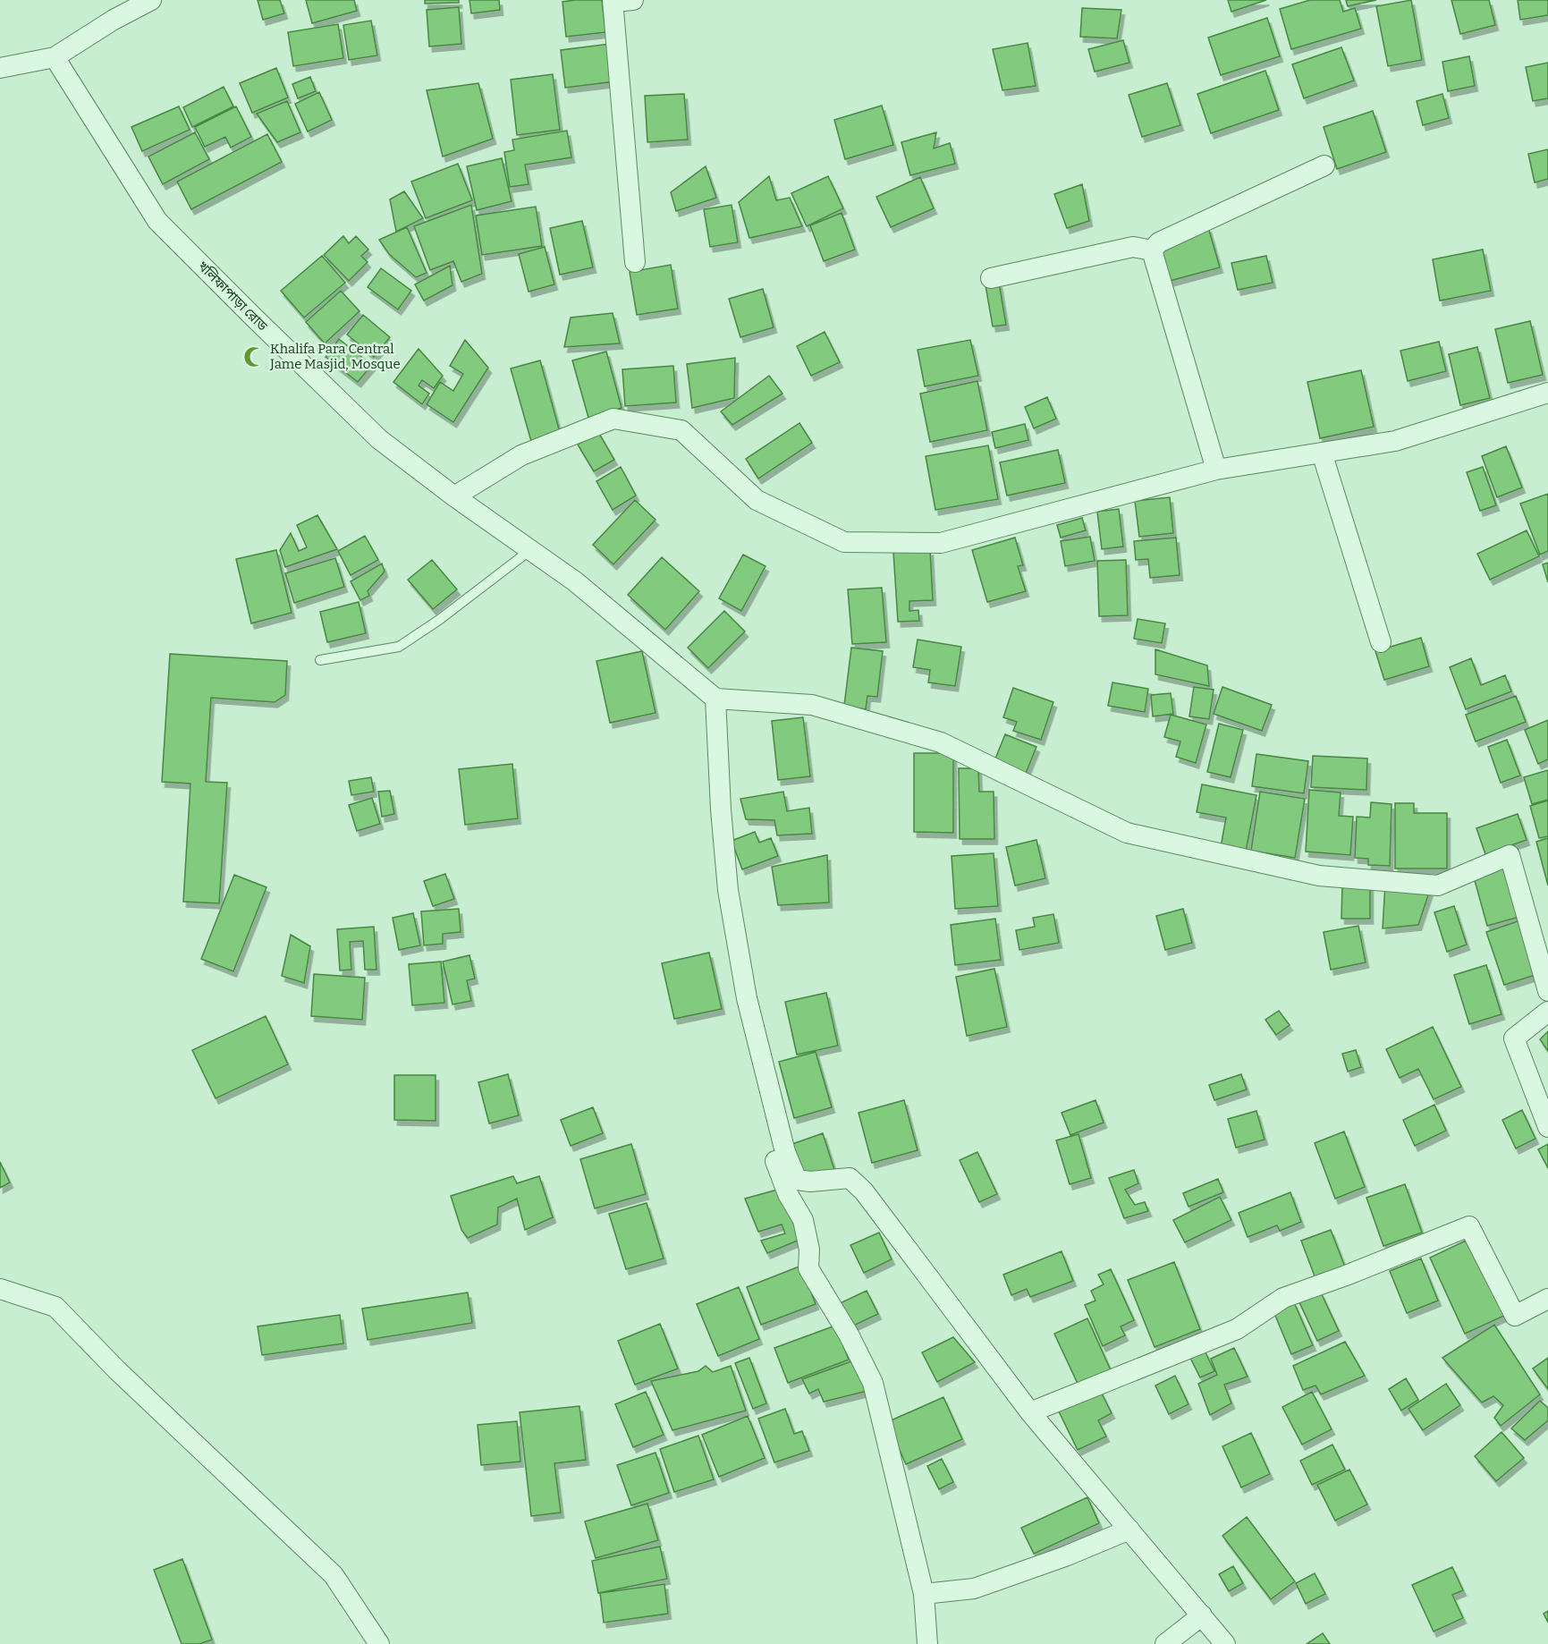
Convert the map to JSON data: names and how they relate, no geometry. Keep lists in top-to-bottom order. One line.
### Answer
{"streets":{"street":["খলিফাপাড়া রোড"]},"places":{"mosque":["Khalifa Para Central Jame Masjid, Mosque"]}}
